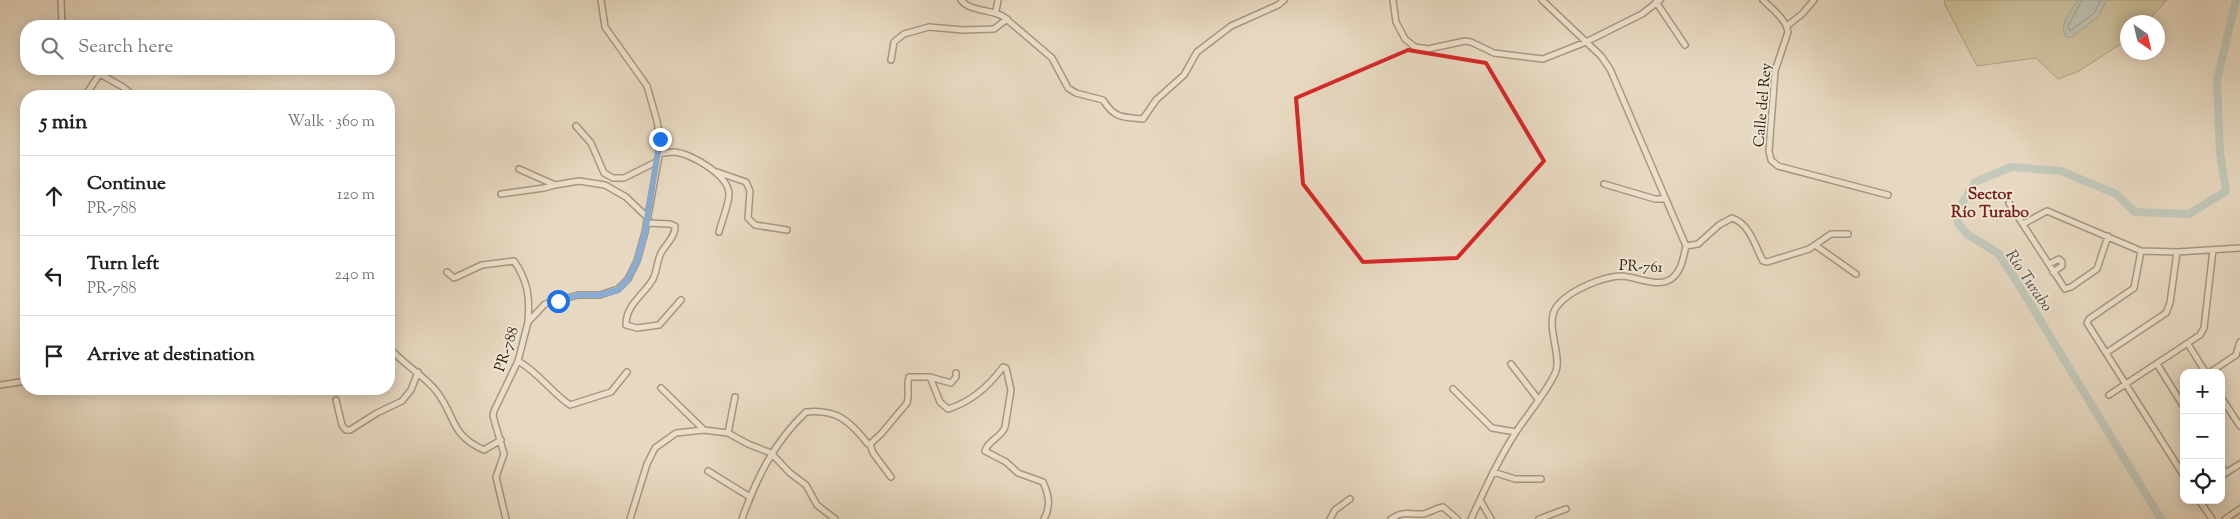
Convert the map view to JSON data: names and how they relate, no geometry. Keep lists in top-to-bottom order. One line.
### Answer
{"streets":{"street":["Calle del Rey","PR-761","PR-788"]},"districts":["Sector Río Turabo"],"water":["Río Turabo"],"north":"bottom right","page":{"search":"Search here","heading":["5 min","Walk · 360 m"],"list":[["Continue","PR-788","120 m"],["Turn left","PR-788","240 m"],"Arrive at destination"],"map_buttons":["+","−"]}}
